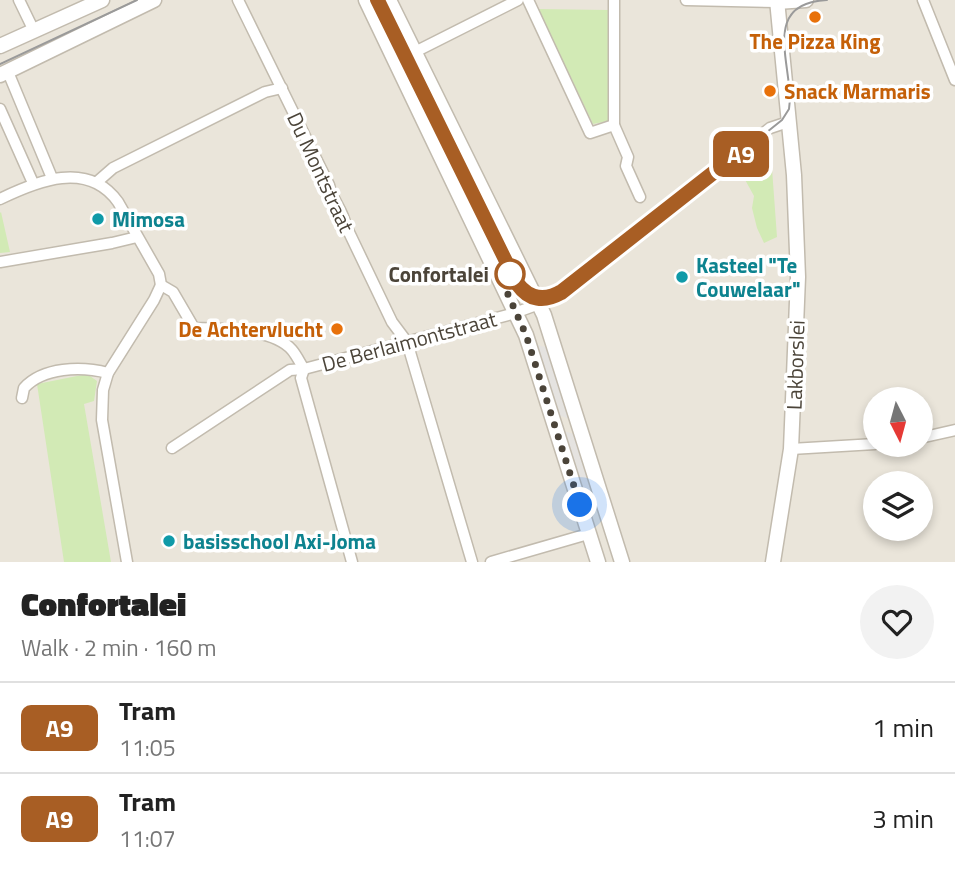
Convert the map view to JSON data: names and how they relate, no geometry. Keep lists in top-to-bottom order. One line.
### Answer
{"streets":{"street":["Du Montstraat","De Berlaimontstraat","Lakborslei"]},"crossings":[["Du Montstraat","De Berlaimontstraat"],["De Berlaimontstraat","Lakborslei"]],"places":["The Pizza King","Snack Marmaris","Mimosa","Confortalei","Kasteel \"Te Couwelaar\"","De Achtervlucht","basisschool Axi-Joma"],"lines":["tram line A9"],"north":"bottom","page":{"on_map":"A9","heading":["Confortalei","Walk · 2 min · 160 m"],"list":[{"mark":"A9","name":"Tram","note":"11:05","value":"1 min"},{"mark":"A9","name":"Tram","note":"11:07","value":"3 min"}]}}
